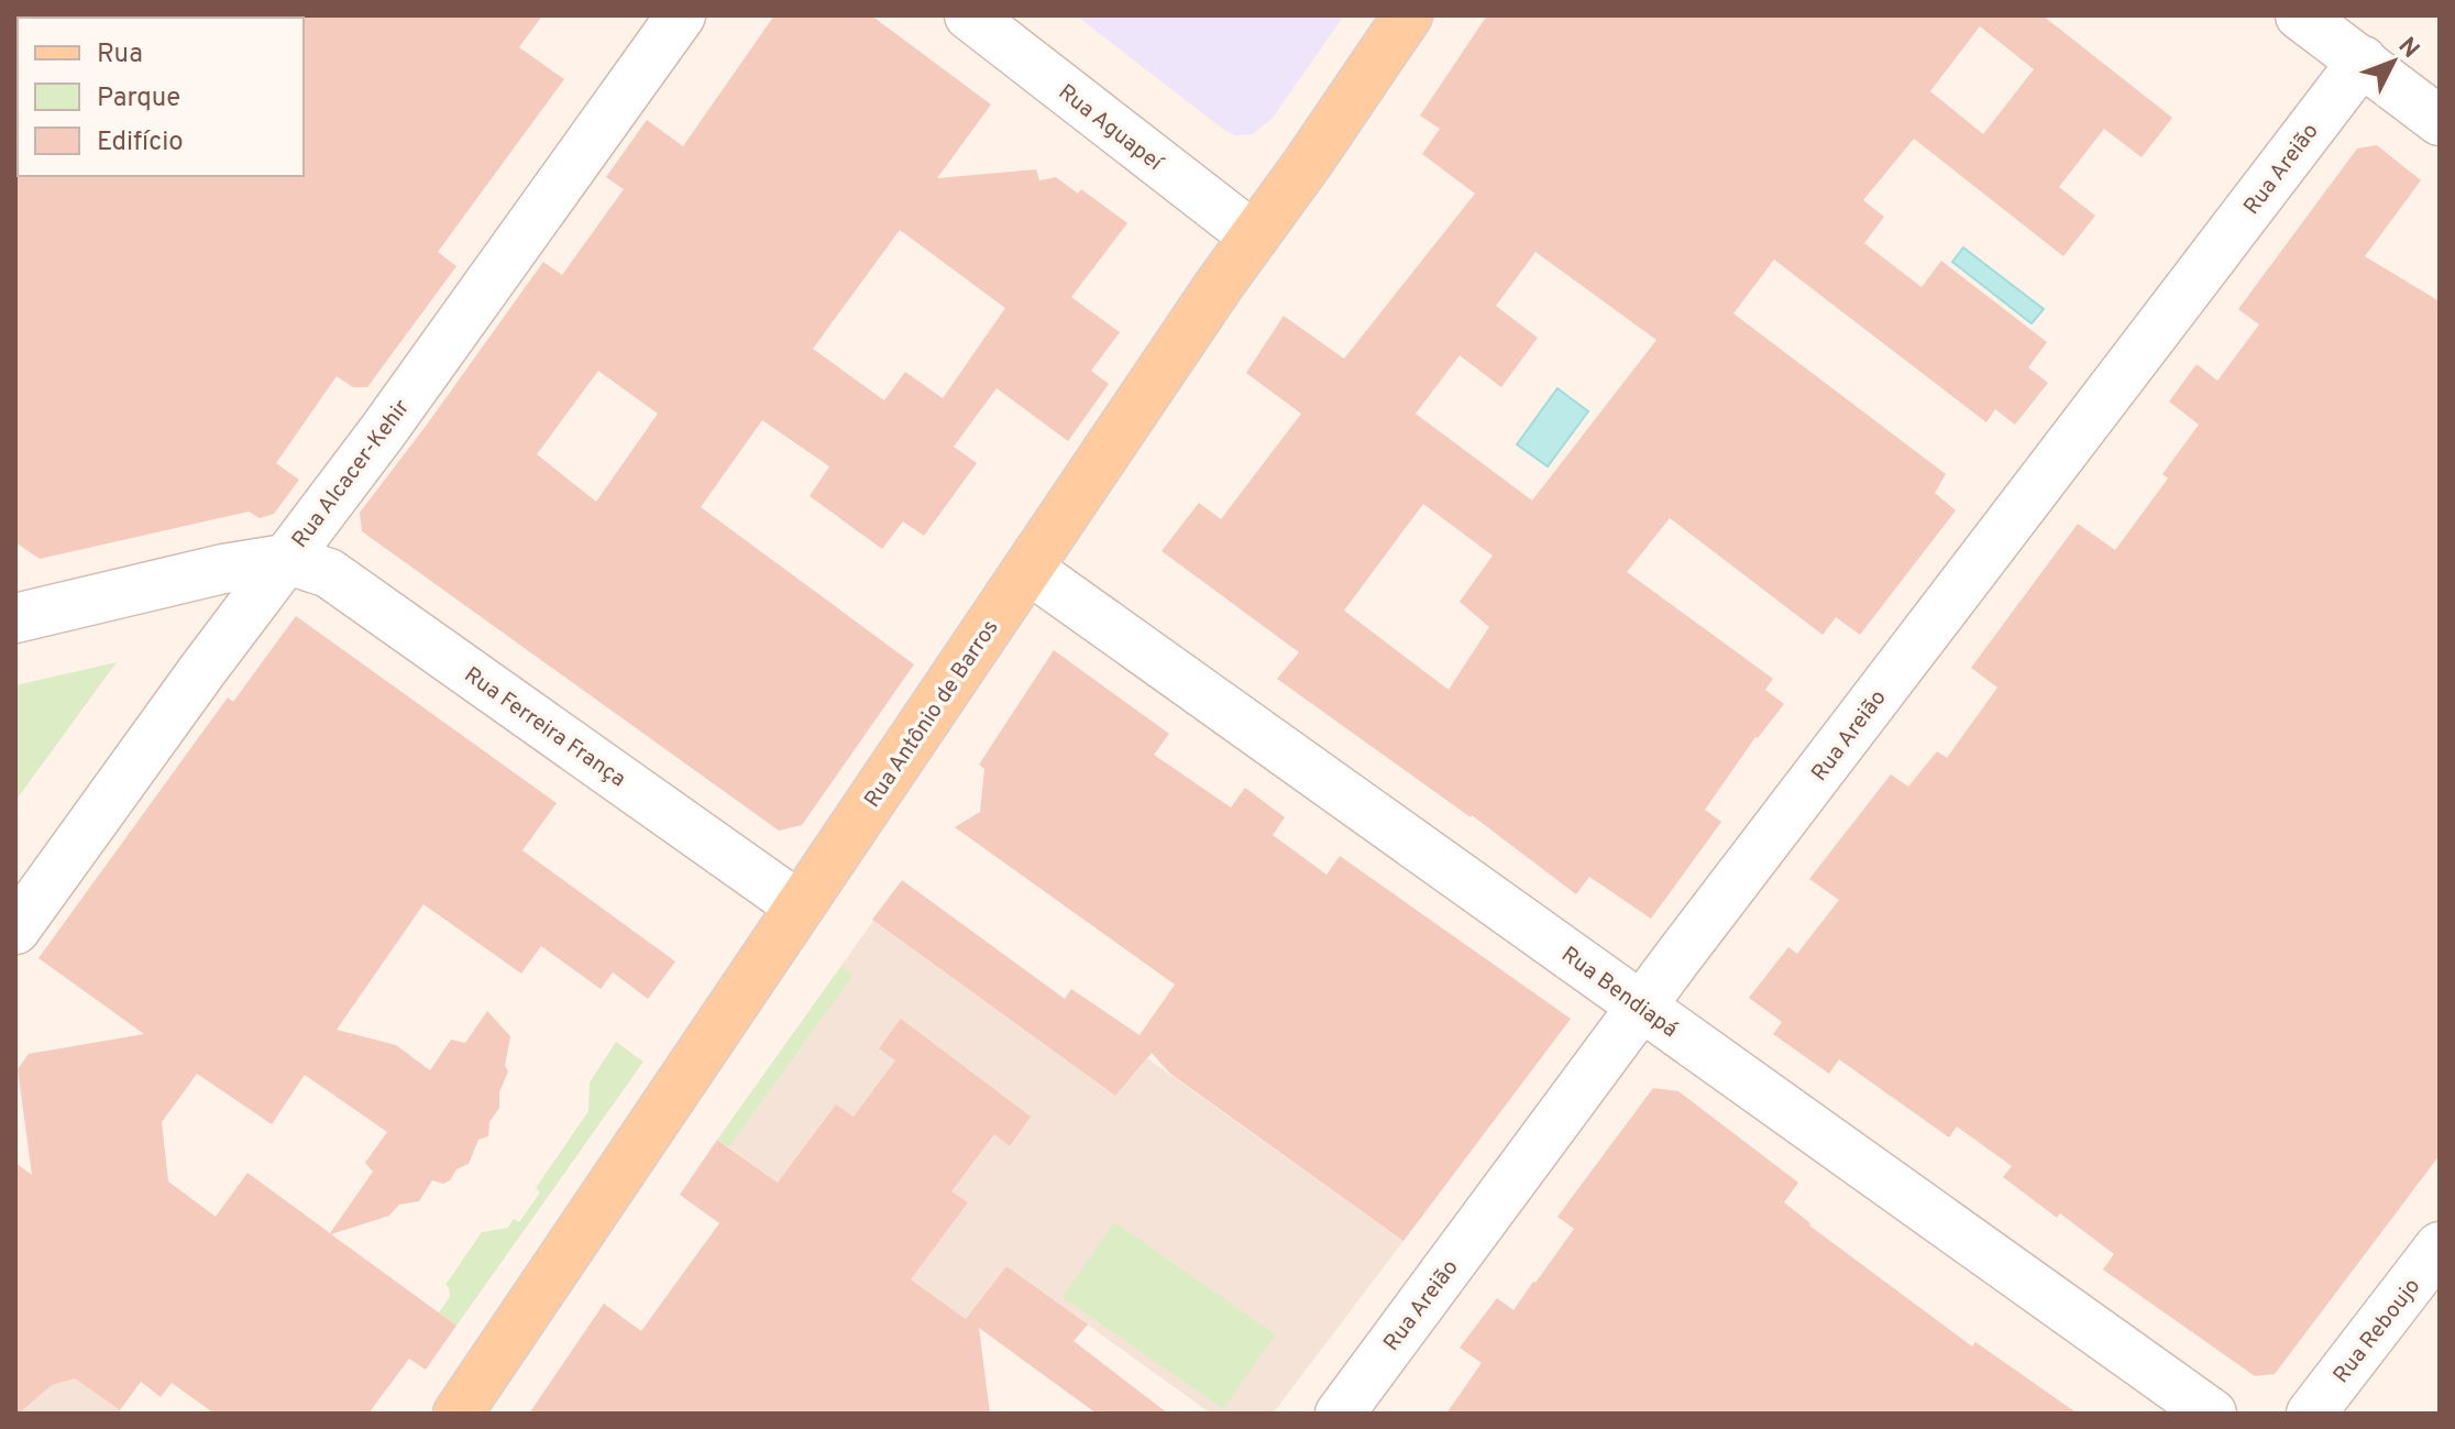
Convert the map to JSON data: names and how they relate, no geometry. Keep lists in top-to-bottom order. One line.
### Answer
{"streets":{"main road":["Rua Antônio de Barros"],"street":["Rua Aguapeí","Rua Areião","Rua Alcacer-Kehir","Rua Ferreira França","Rua Bendiapá","Rua Reboujo"]},"crossings":[["Rua Aguapeí","Rua Antônio de Barros"],["Rua Areião","Rua Bendiapá"],["Rua Alcacer-Kehir","Rua Ferreira França"],["Rua Antônio de Barros","Rua Ferreira França"],["Rua Antônio de Barros","Rua Bendiapá"]],"legend":["Rua","Parque","Edifício"],"north":"top right"}
